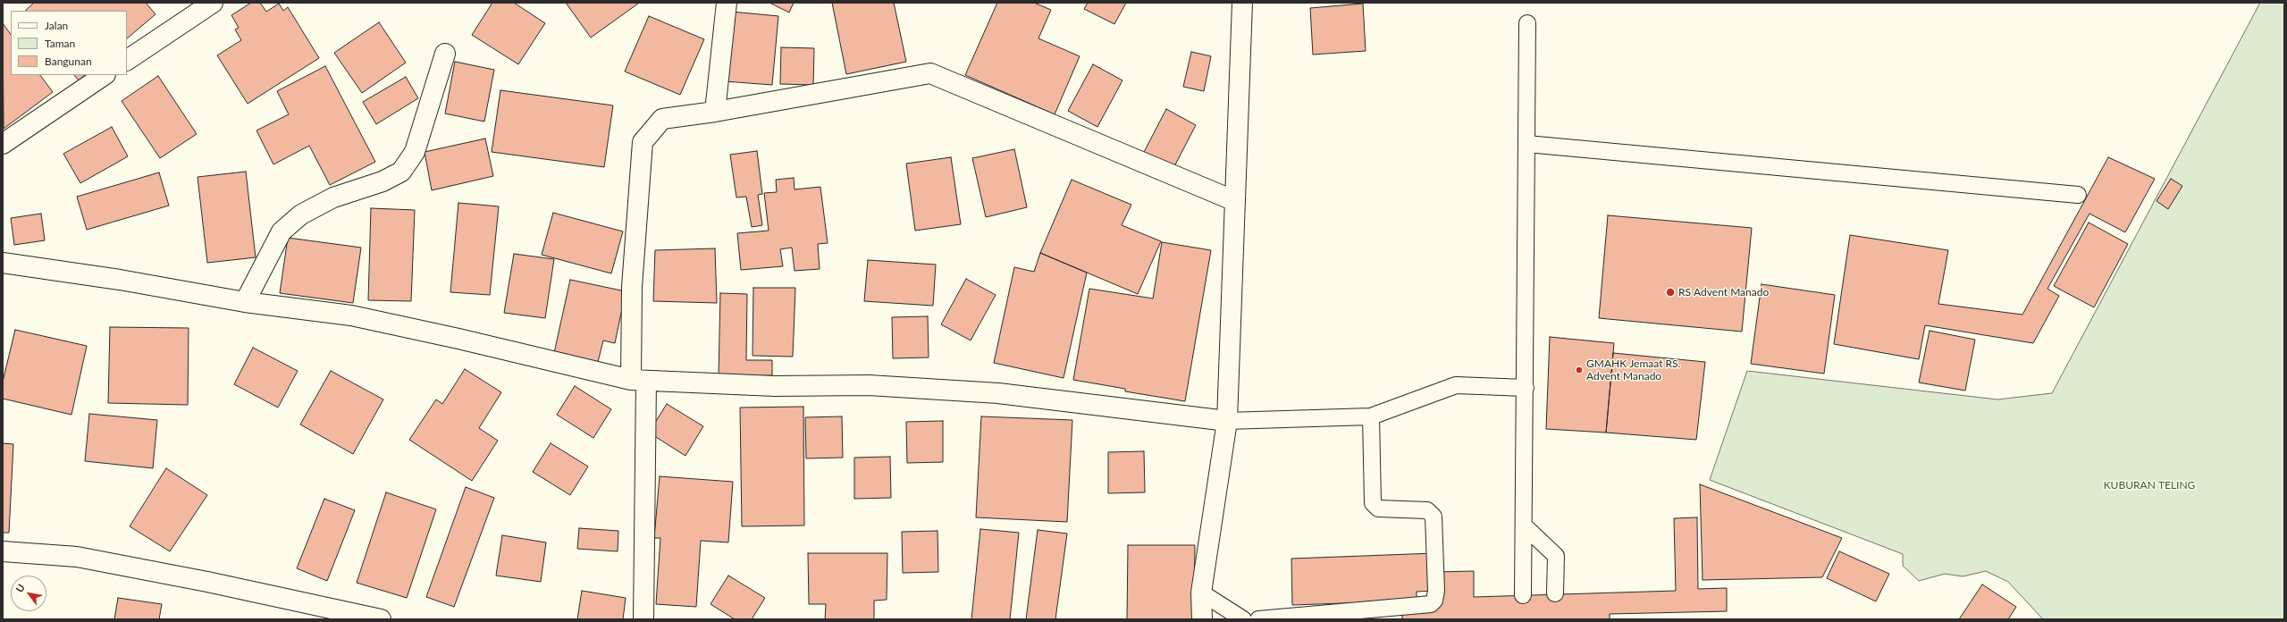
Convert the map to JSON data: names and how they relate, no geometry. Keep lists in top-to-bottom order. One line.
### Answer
{"parks":["KUBURAN TELING"],"places":["RS Advent Manado","GMAHK Jemaat RS. Advent Manado"],"legend":["Jalan","Taman","Bangunan"],"north":"top left"}
